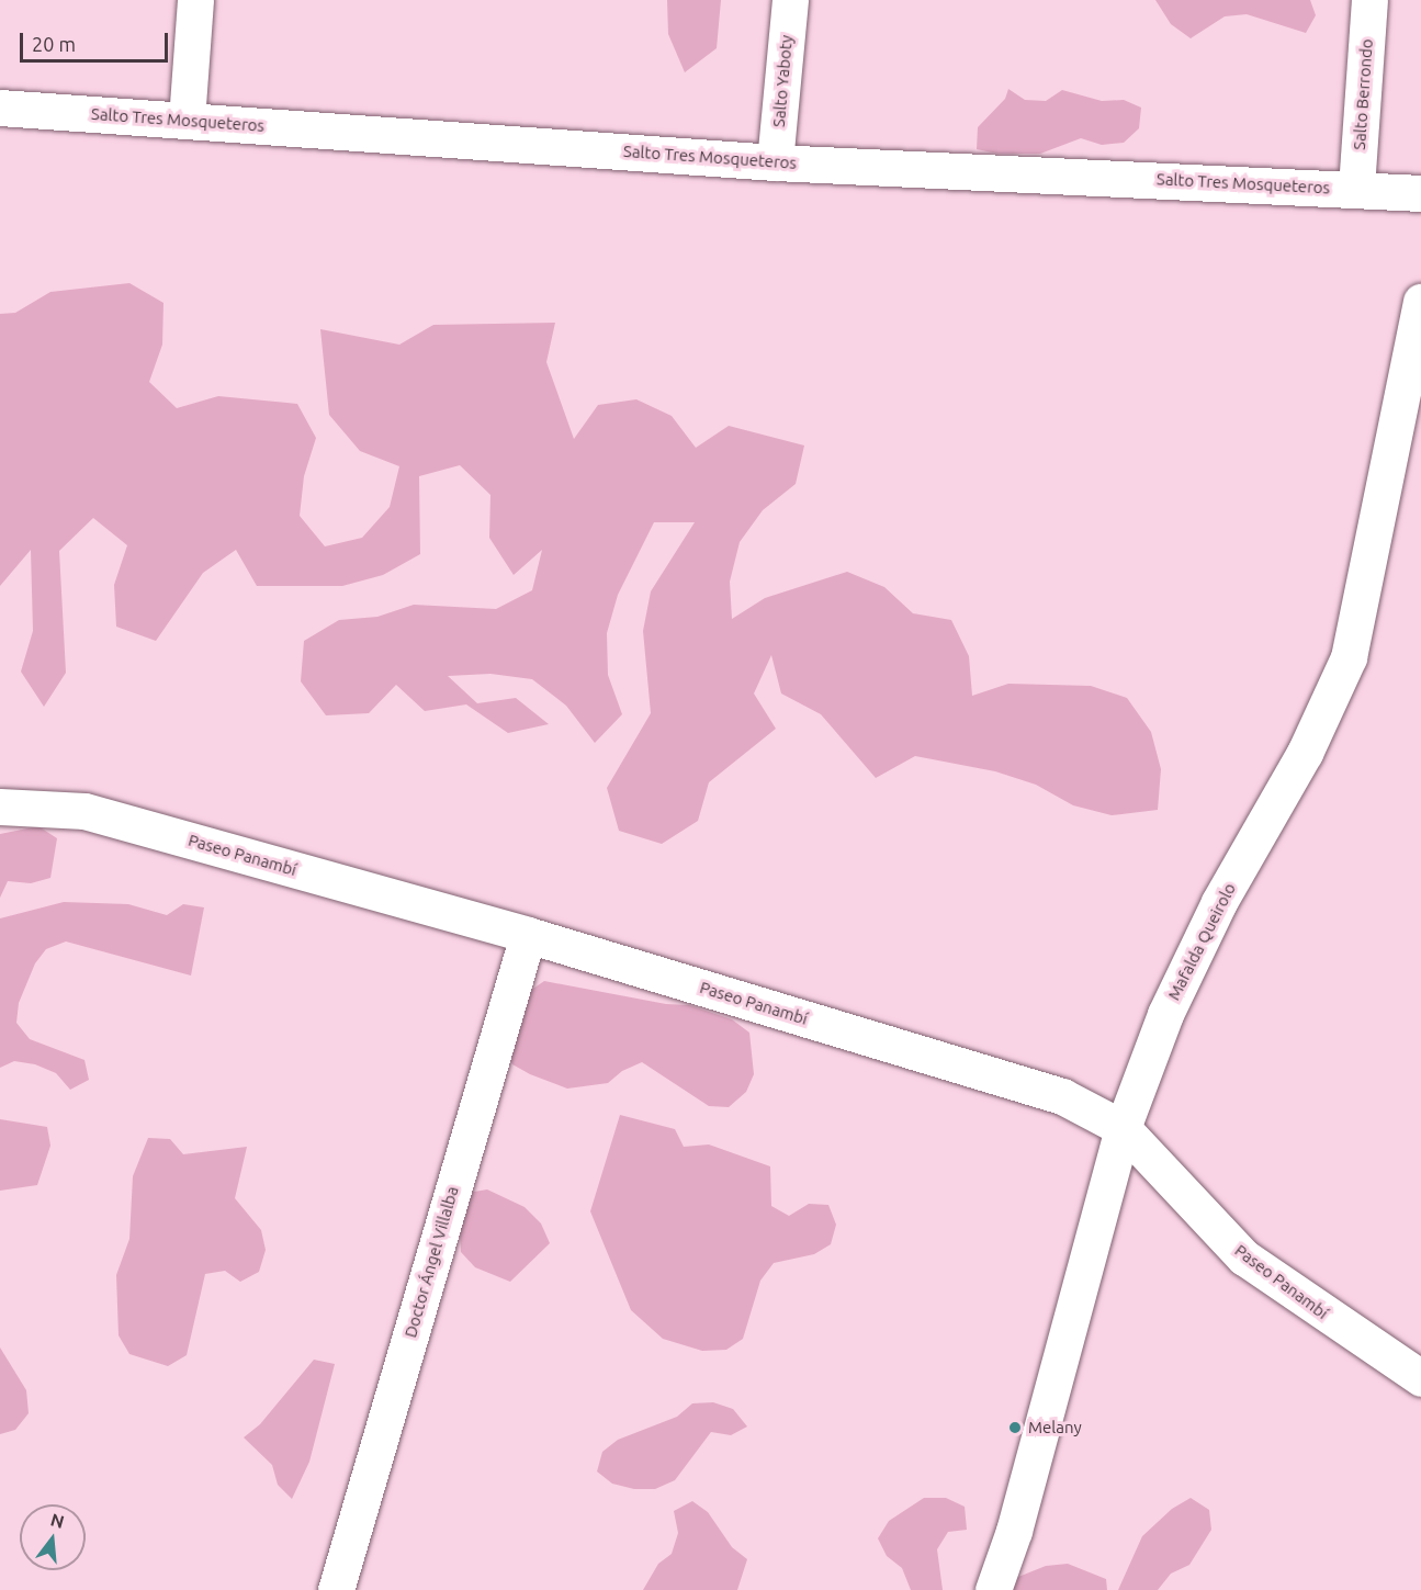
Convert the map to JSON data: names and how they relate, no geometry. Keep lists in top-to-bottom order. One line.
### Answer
{"streets":{"street":["Salto Yaboty","Salto Berrondo","Salto Tres Mosqueteros","Paseo Panambí","Mafalda Queirolo","Doctor Ángel Villalba"]},"crossings":[["Salto Yaboty","Salto Tres Mosqueteros"],["Salto Berrondo","Salto Tres Mosqueteros"],["Paseo Panambí","Mafalda Queirolo"],["Paseo Panambí","Doctor Ángel Villalba"]],"places":["Melany"],"scale_bar":"20 m","north":"top"}
